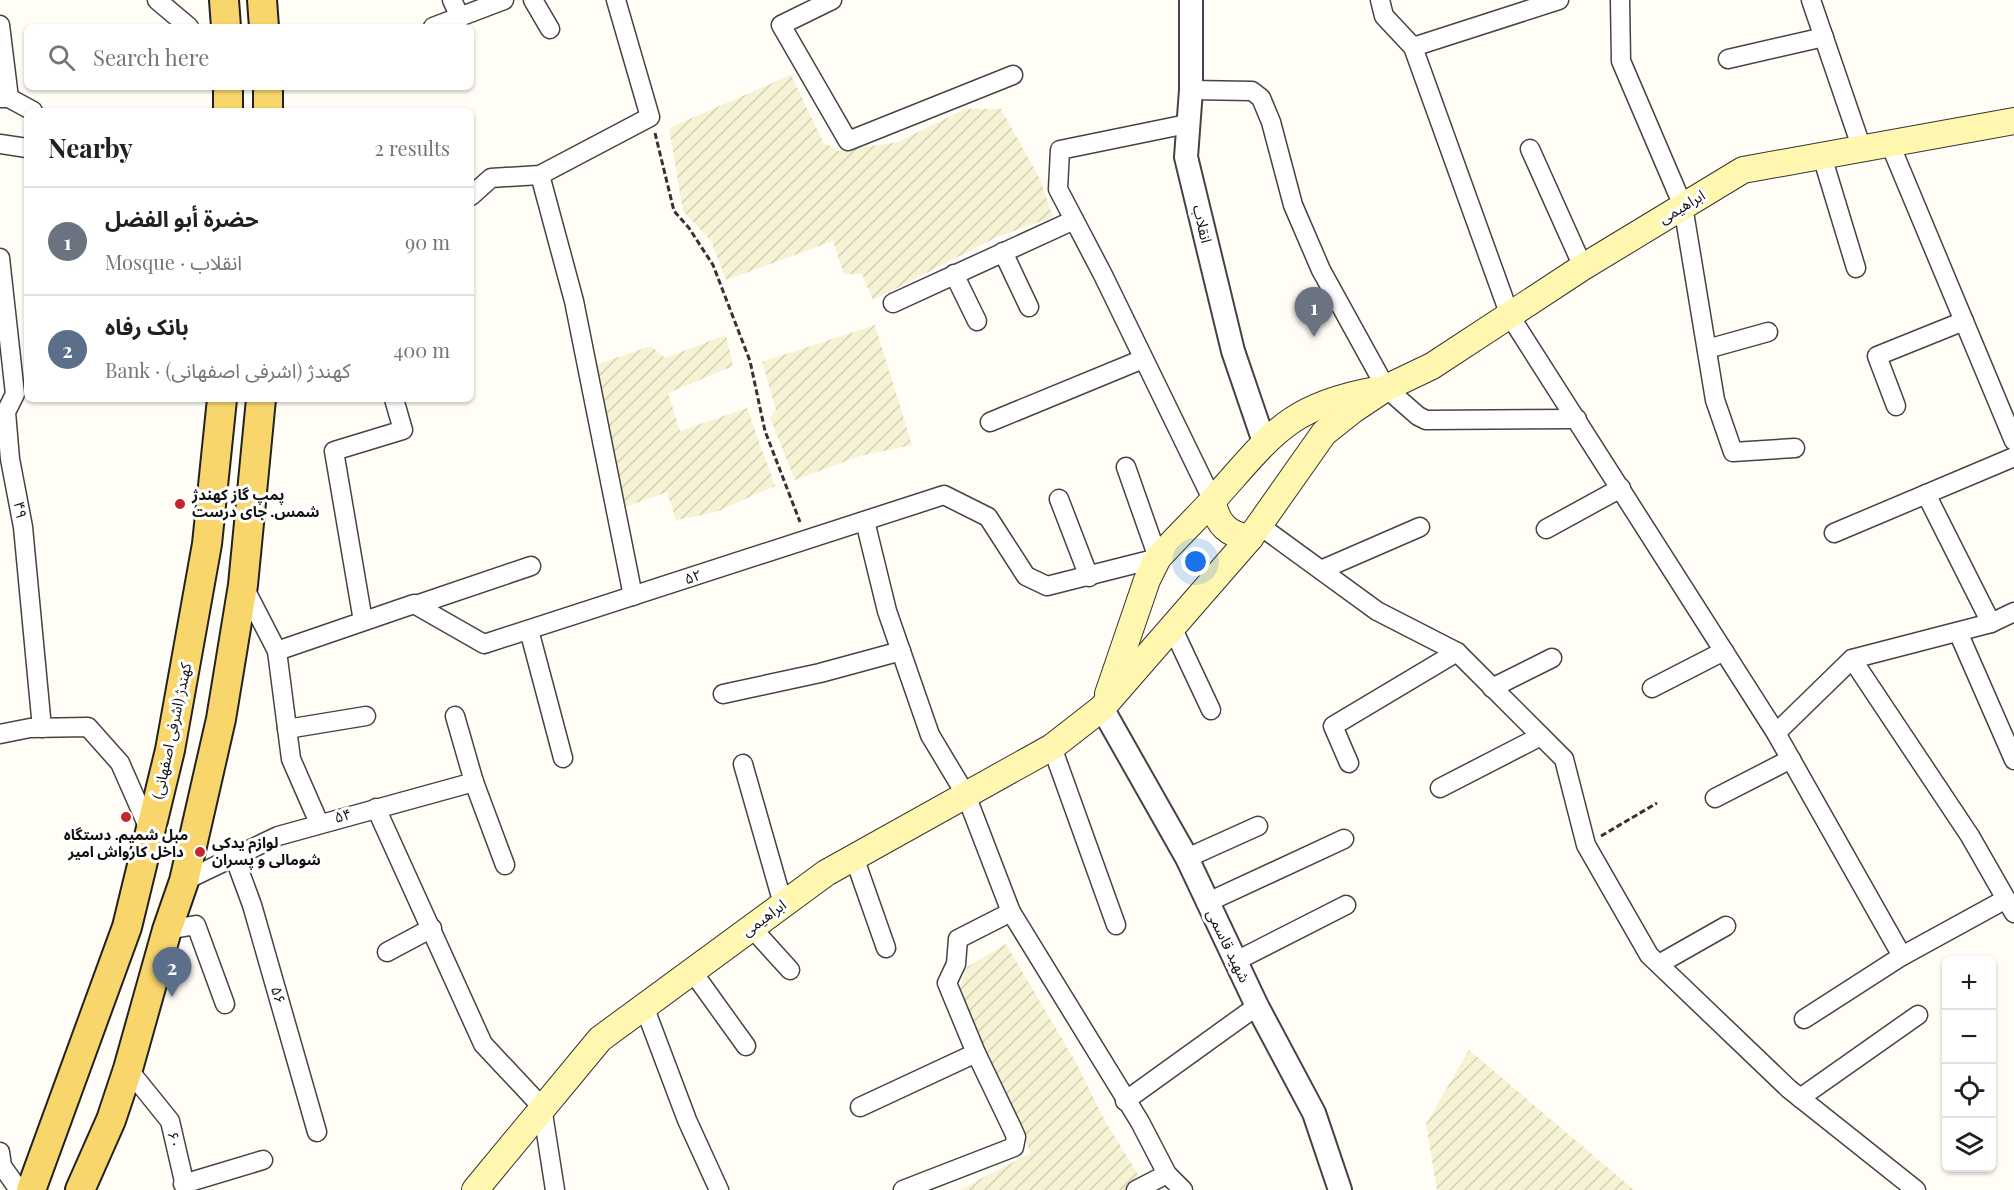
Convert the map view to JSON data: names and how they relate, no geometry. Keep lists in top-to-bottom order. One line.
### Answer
{"streets":{"main road":["ابراهیمی","کهندژ (اشرفی اصفهانی)"],"street":["انقلاب","۴۹","۵۲","۵۴","شهید قاسمی","۵۶","۶۰"]},"crossings":[["ابراهیمی","شهید قاسمی"],["۵۴","۵۶"]],"places":["پمپ گاز کهندژ شمس. جای درست","مبل شمیم. دستگاه داخل کارواش امیر","لوازم یدکی شومالی و پسران"],"page":{"search":"Search here","heading":["Nearby","2 results"],"list":[{"mark":"1","name":"حضرة أبو الفضل","note":"Mosque · انقلاب","value":"90 m"},{"mark":"2","name":"بانک رفاه","note":"Bank · کهندژ (اشرفی اصفهانی)","value":"400 m"}],"pins":["1","2"],"map_buttons":["+","−"]}}
